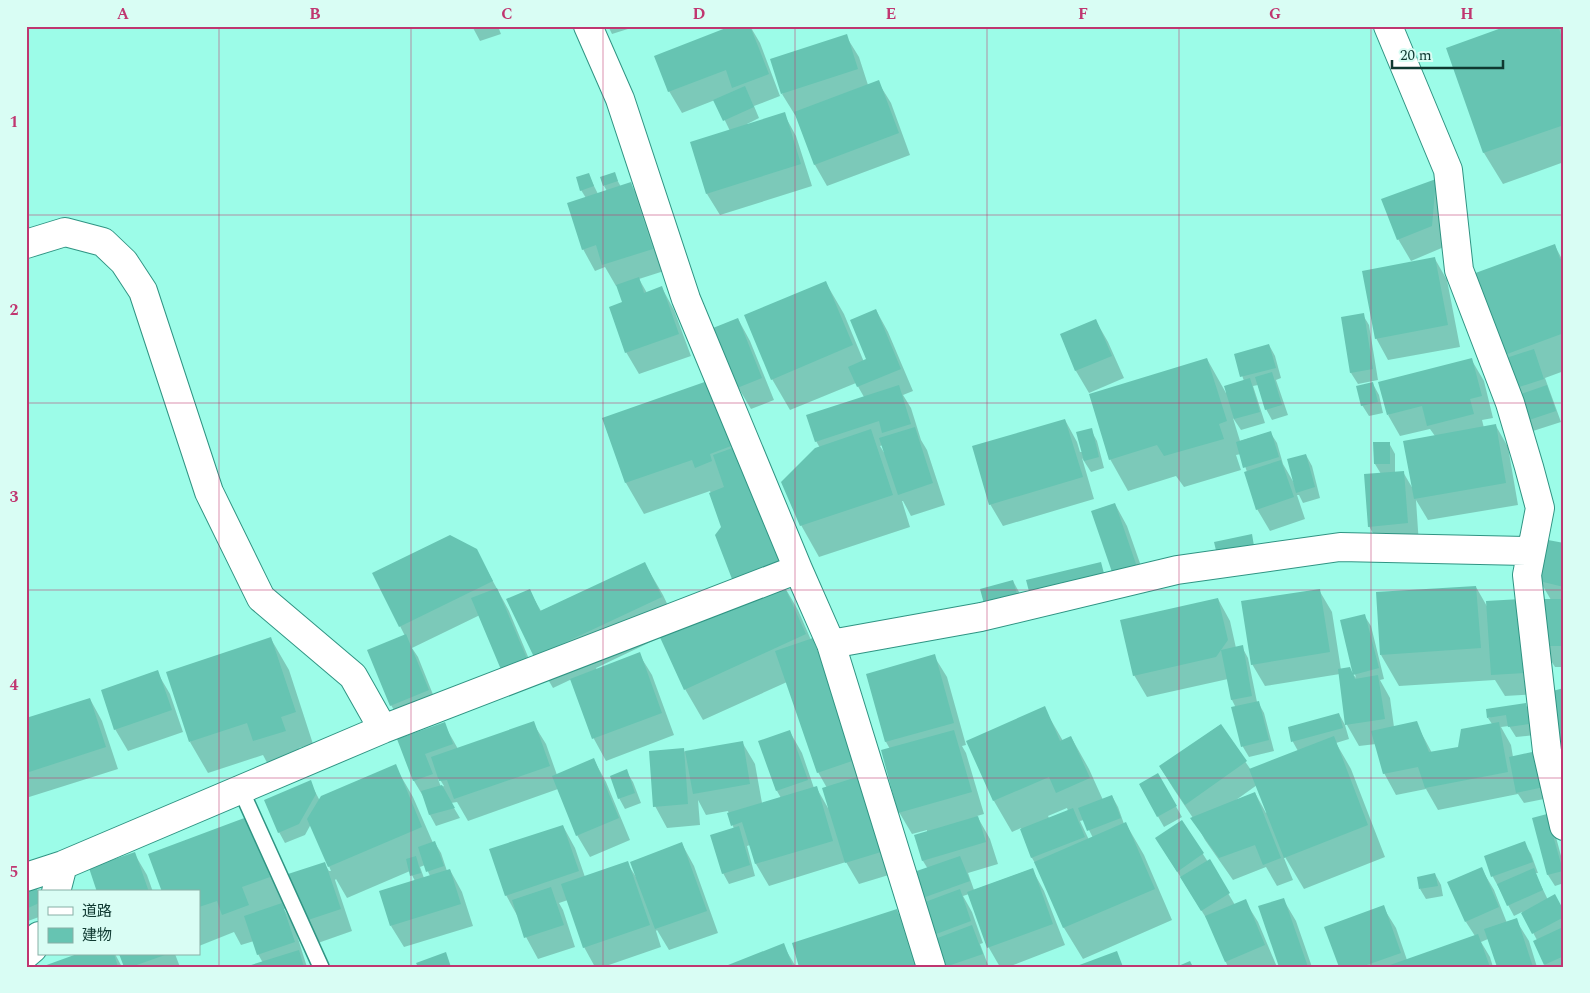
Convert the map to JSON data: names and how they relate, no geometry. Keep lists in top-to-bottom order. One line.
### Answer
{"legend":["道路","建物"],"scale_bar":"20 m","grid":{"columns":["A","B","C","D","E","F","G","H"],"rows":["1","2","3","4","5"]}}
